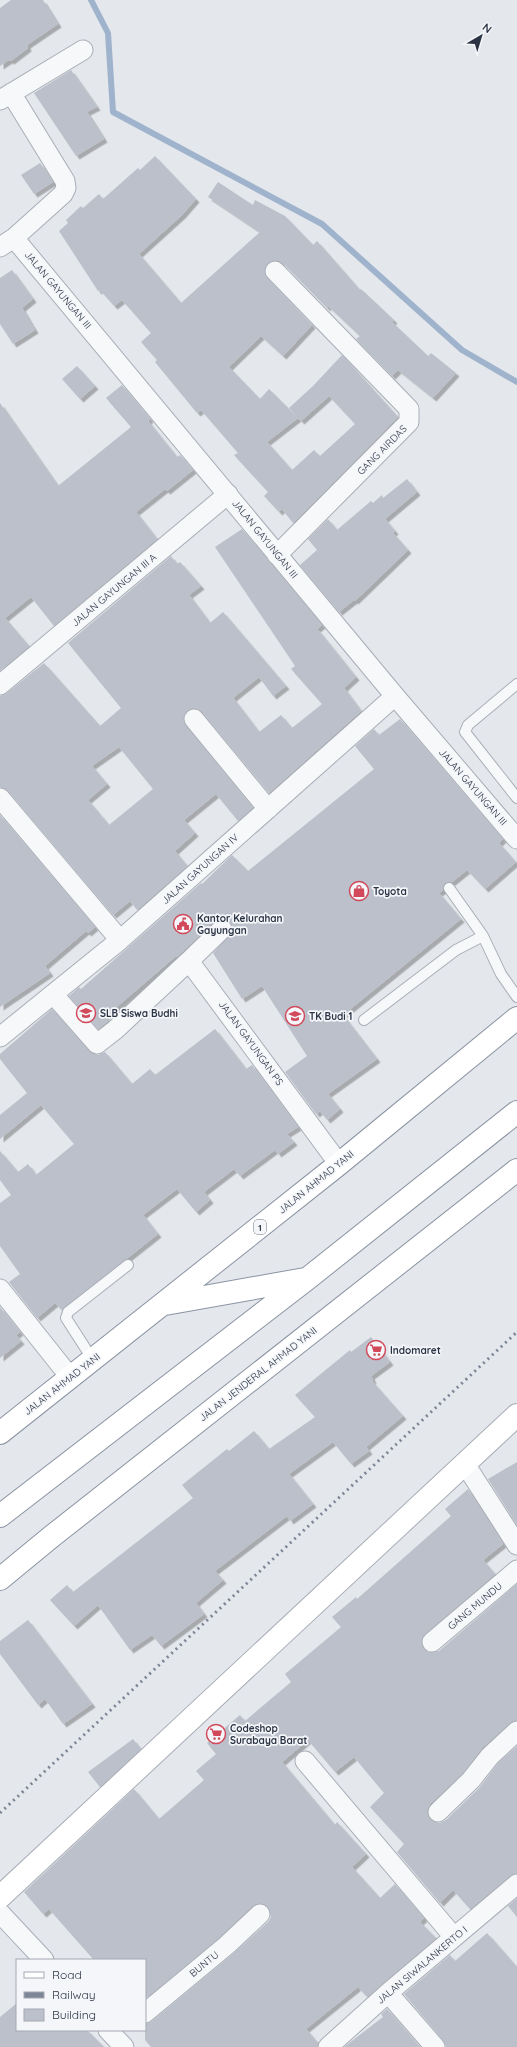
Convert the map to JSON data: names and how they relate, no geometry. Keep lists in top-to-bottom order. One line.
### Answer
{"streets":{"main road":["JALAN AHMAD YANI","1","JALAN JENDERAL AHMAD YANI"],"street":["JALAN GAYUNGAN III","GANG AIRDAS","JALAN GAYUNGAN III A","JALAN GAYUNGAN IV","JALAN GAYUNGAN PS","GANG MUNDU","BUNTU","JALAN SIWALANKERTO I"]},"crossings":[["JALAN GAYUNGAN III","GANG AIRDAS"],["JALAN GAYUNGAN III","JALAN GAYUNGAN III A"],["JALAN GAYUNGAN III","JALAN GAYUNGAN IV"],["JALAN GAYUNGAN PS","JALAN AHMAD YANI"]],"places":{"shop":["Toyota"],"public building":["Kantor Kelurahan Gayungan"],"school or university":["SLB Siswa Budhi","TK Budi 1"],"supermarket":["Indomaret","Codeshop Surabaya Barat"]},"legend":["Road","Railway","Building"],"north":"top right"}
